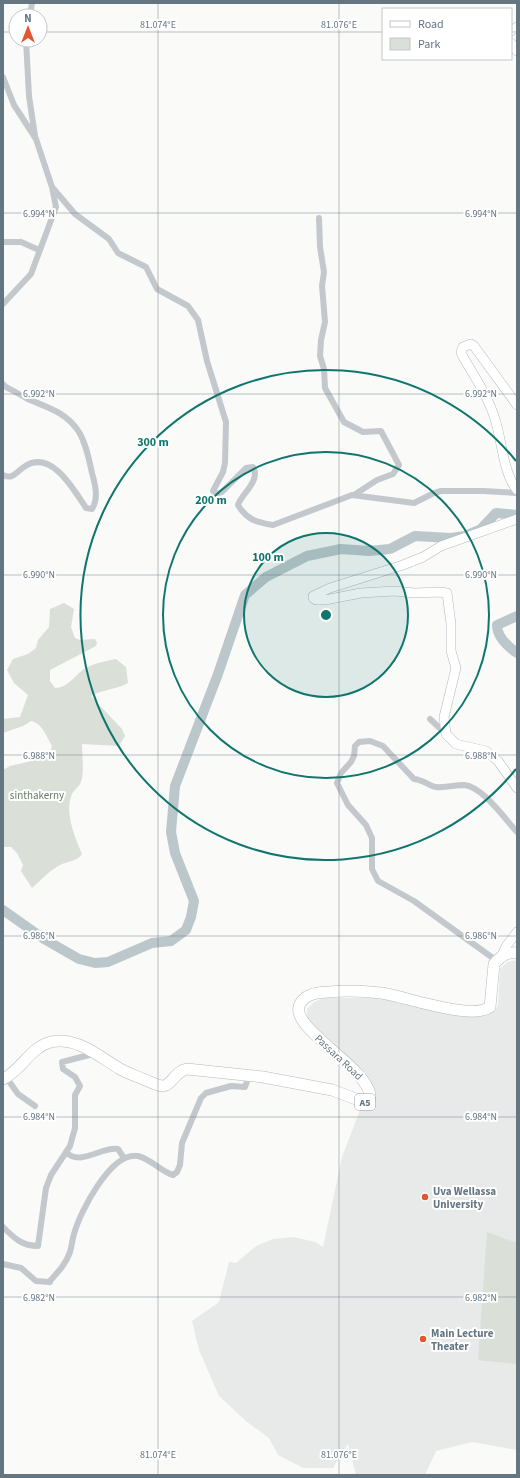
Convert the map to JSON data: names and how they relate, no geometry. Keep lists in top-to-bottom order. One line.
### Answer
{"streets":{"highway":["Passara Road","A5"]},"parks":["sinthakerny"],"places":["Uva Wellassa University","Main Lecture Theater"],"legend":["Road","Park"],"north":"top","coordinates":["81.074°E","81.076°E","6.994°N","6.992°N","6.990°N","6.988°N","6.986°N","6.984°N","6.982°N"],"rings":["300 m","200 m","100 m"]}
